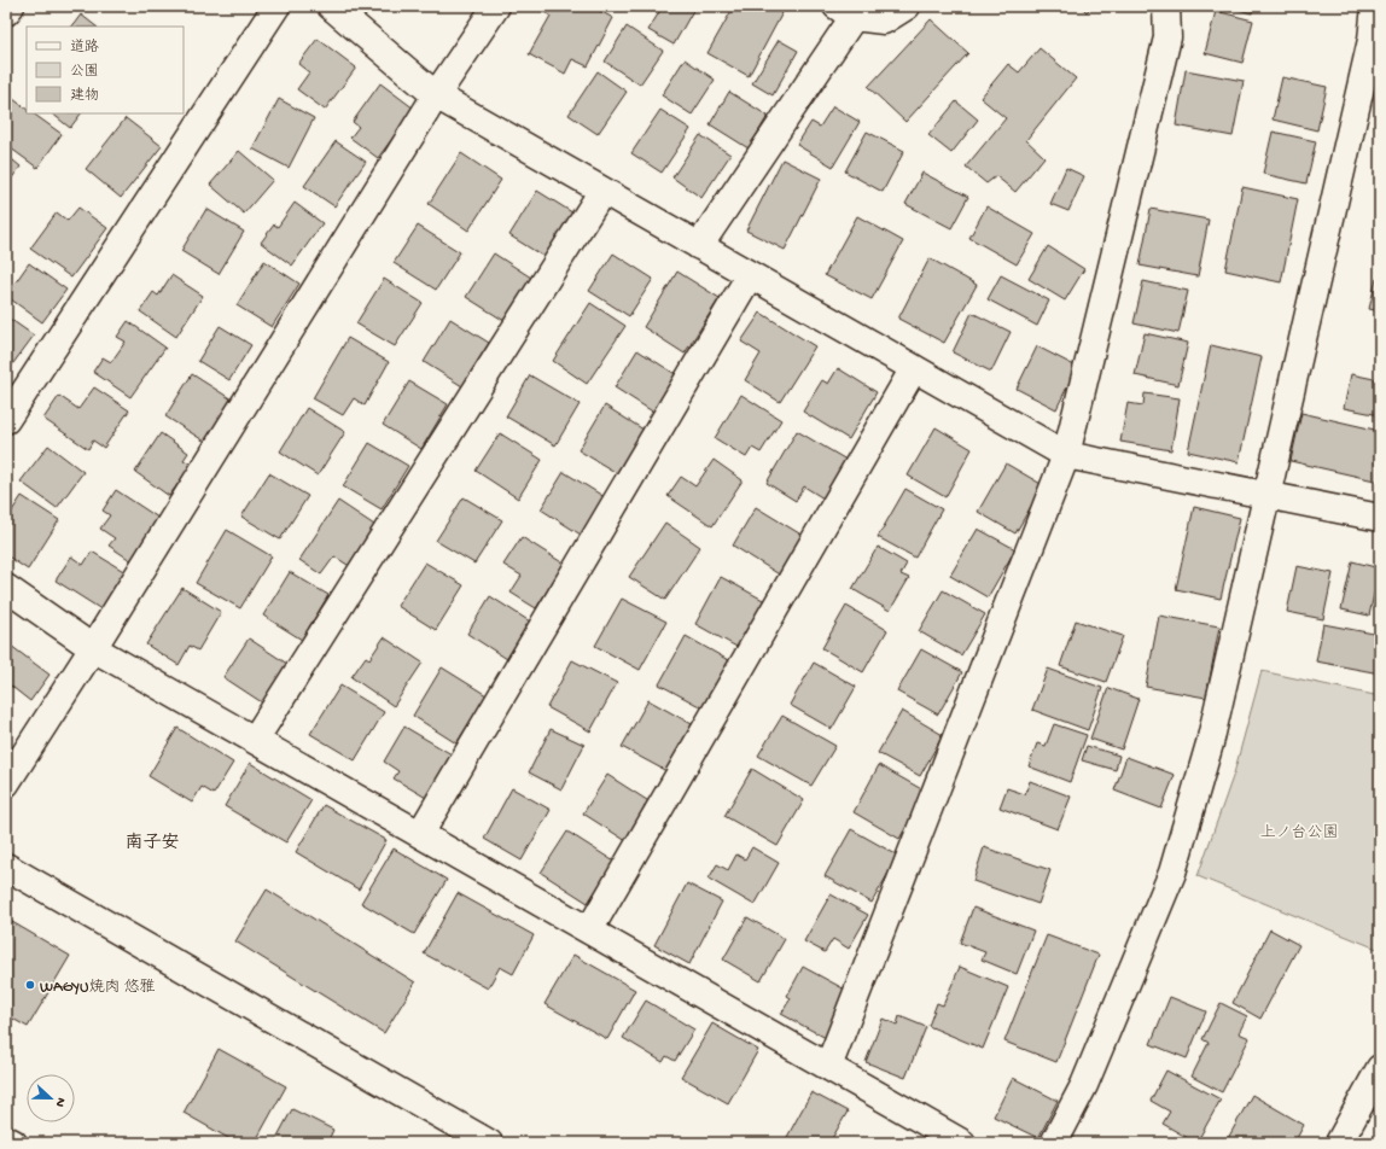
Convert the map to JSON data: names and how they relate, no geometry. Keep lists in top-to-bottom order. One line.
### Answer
{"districts":["南子安"],"parks":["上ノ台公園"],"places":["WAGYU焼肉 悠雅"],"legend":["道路","公園","建物"],"north":"right"}
